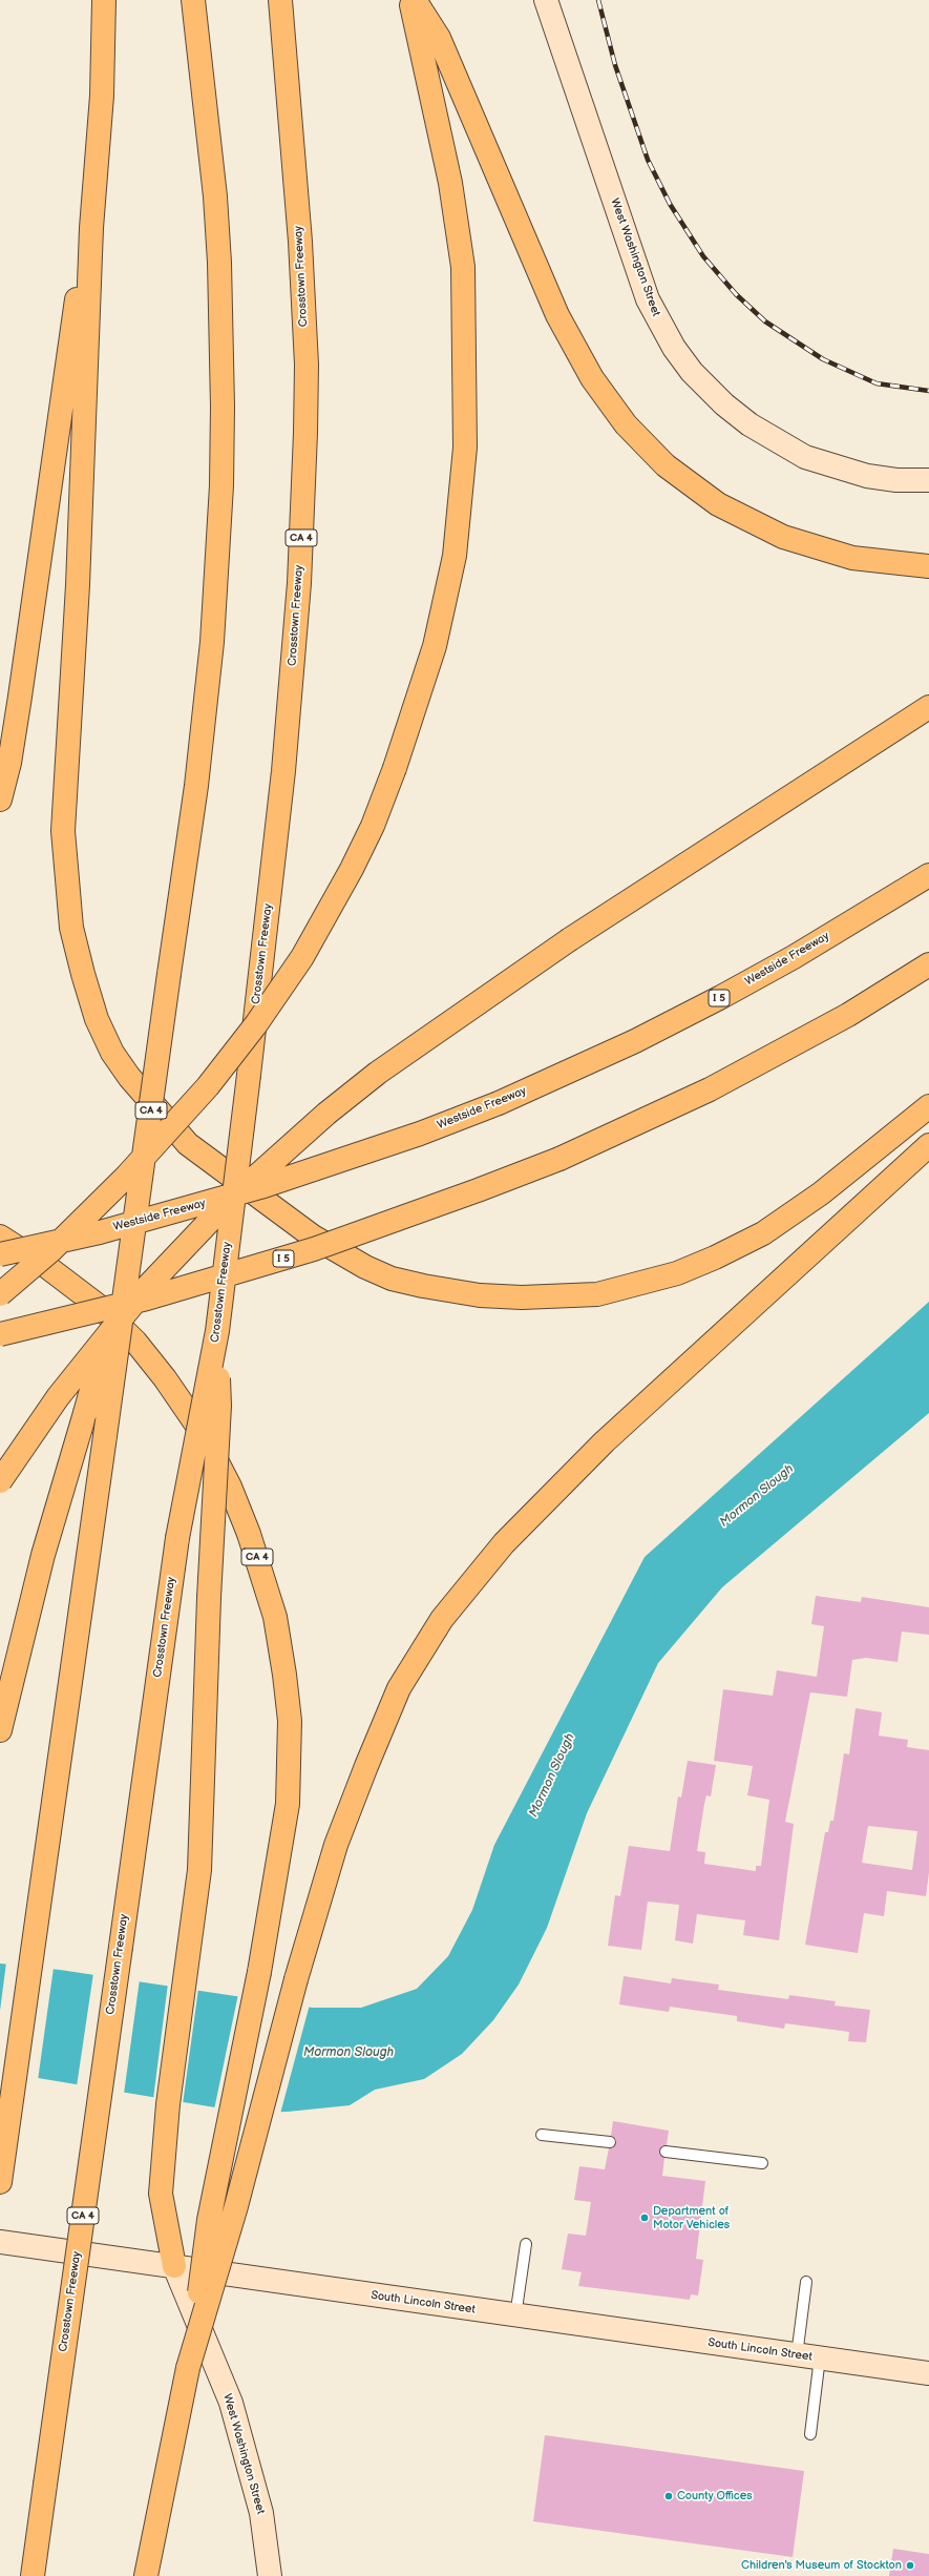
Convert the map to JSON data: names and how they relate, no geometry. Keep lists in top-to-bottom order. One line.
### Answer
{"streets":{"highway":["Crosstown Freeway","CA 4","Westside Freeway","I 5"],"street":["West Washington Street","South Lincoln Street"]},"crossings":[["West Washington Street","South Lincoln Street"]],"water":["Mormon Slough"],"places":["Department of Motor Vehicles","County Offices","Children's Museum of Stockton"]}
